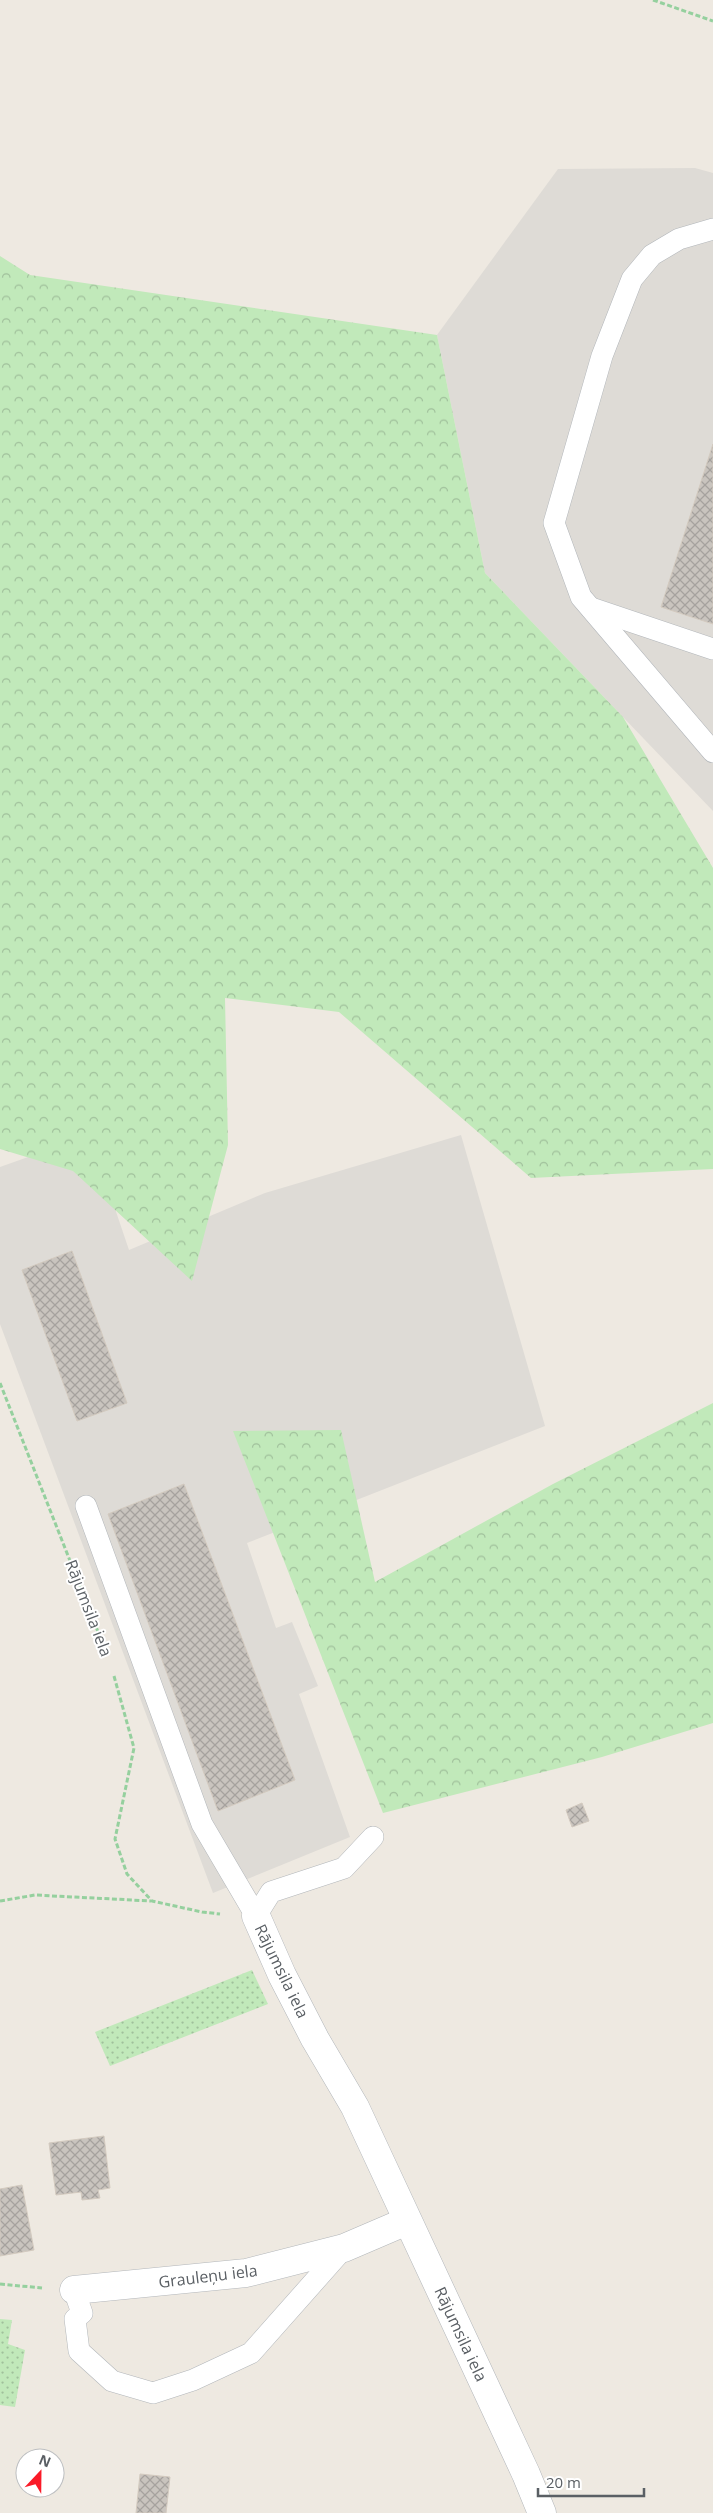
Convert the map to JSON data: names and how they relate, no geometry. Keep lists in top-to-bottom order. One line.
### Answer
{"streets":{"street":["Rājumsila iela","Grauleņu iela"]},"crossings":[["Rājumsila iela","Grauleņu iela"]],"scale_bar":"20 m","north":"top"}
